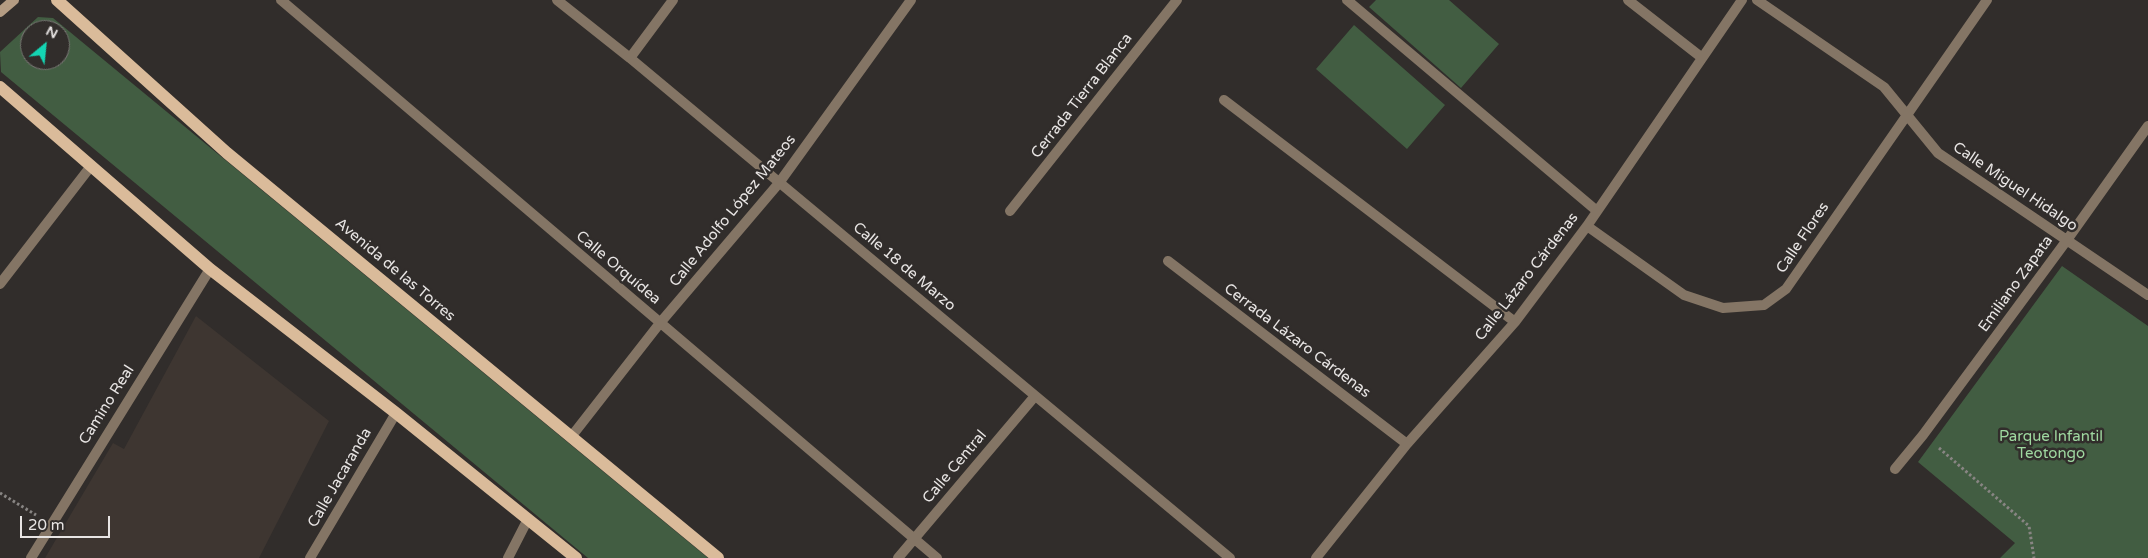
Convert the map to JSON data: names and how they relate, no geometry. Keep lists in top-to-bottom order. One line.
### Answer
{"streets":{"main road":["Avenida de las Torres"],"street":["Cerrada Tierra Blanca","Calle Miguel Hidalgo","Calle Adolfo López Mateos","Calle Flores","Calle 18 de Marzo","Calle Orquídea","Calle Lázaro Cárdenas","Emiliano Zapata","Cerrada Lázaro Cárdenas","Camino Real","Calle Central","Calle Jacaranda"]},"crossings":[["Calle Miguel Hidalgo","Calle Flores"],["Calle Miguel Hidalgo","Emiliano Zapata"],["Calle Adolfo López Mateos","Calle 18 de Marzo"],["Calle Adolfo López Mateos","Calle Orquídea"],["Calle Adolfo López Mateos","Avenida de las Torres"],["Calle Flores","Calle Lázaro Cárdenas"],["Calle 18 de Marzo","Calle Central"],["Calle Orquídea","Calle Central"],["Calle Lázaro Cárdenas","Cerrada Lázaro Cárdenas"]],"parks":["Parque Infantil Teotongo"],"scale_bar":"20 m","north":"top right"}
